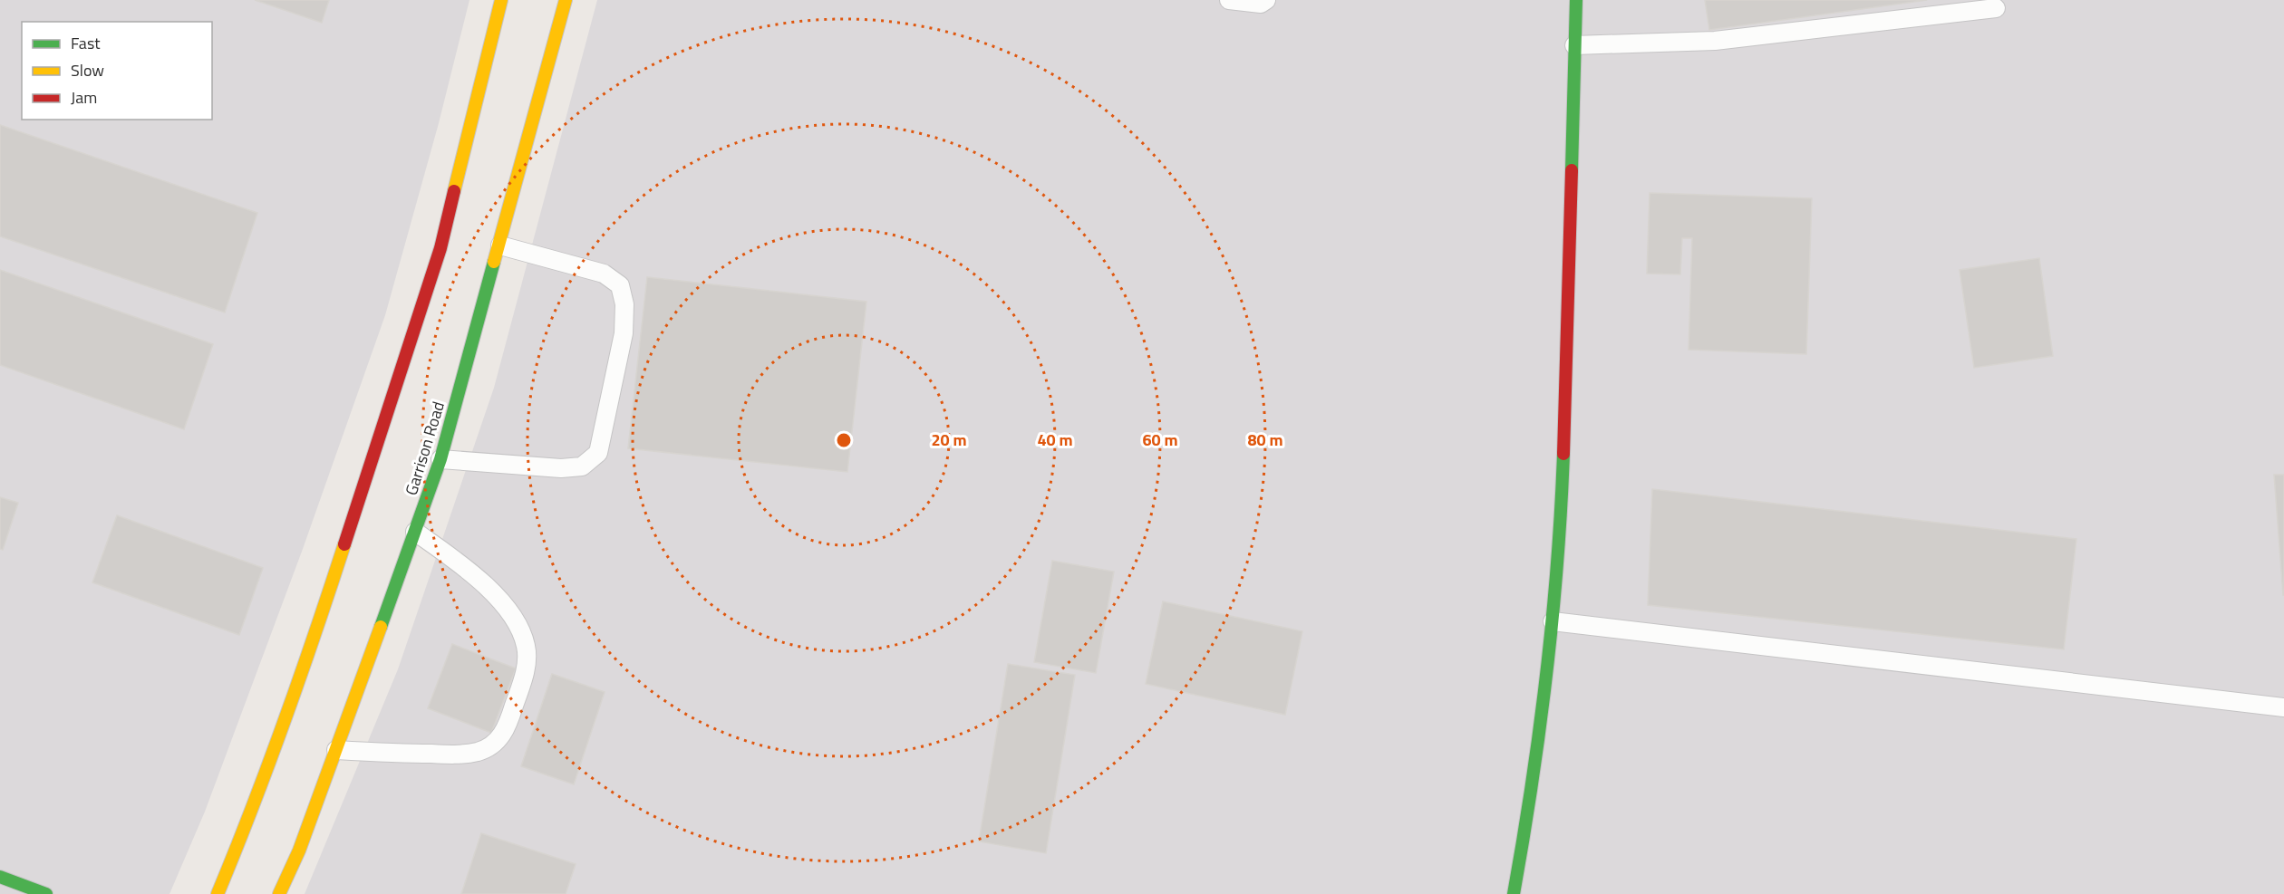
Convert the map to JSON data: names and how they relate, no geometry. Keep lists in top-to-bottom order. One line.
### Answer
{"streets":{"main road":["Garrison Road"]},"legend":["Fast","Slow","Jam"],"rings":["20 m","40 m","60 m","80 m"]}
